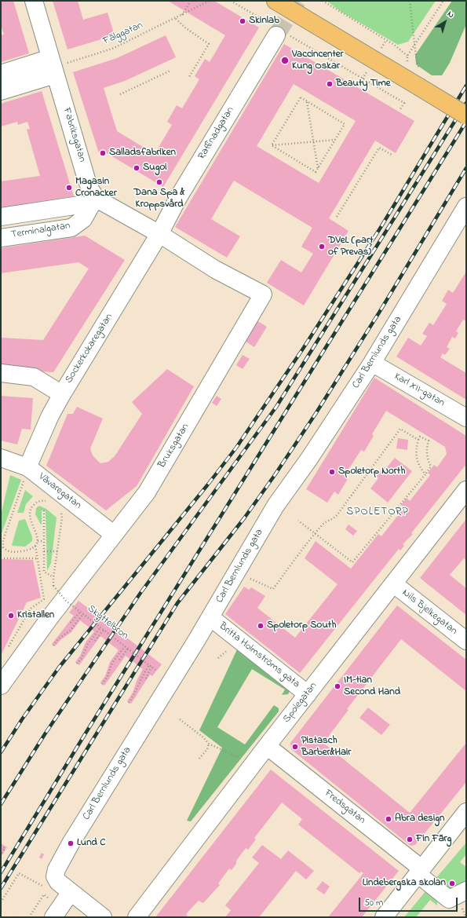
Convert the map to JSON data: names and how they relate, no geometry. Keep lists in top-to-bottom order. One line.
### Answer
{"streets":{"street":["Raffinadgatan","Fabriksgatan","Terminalgatan","Sockerkokaregatan","Carl Bernlunds gata","Karl XII-gatan","Bruksgatan","Vävaregatan","Nils Bjelkegatan","Britta Holmströms gata","Spolegatan","Fredsgatan"],"path":["Fälggatan","Skyttelbron"]},"crossings":[["Fälggatan","Fabriksgatan"],["Raffinadgatan","Sockerkokaregatan"],["Raffinadgatan","Bruksgatan"],["Fabriksgatan","Terminalgatan"],["Sockerkokaregatan","Bruksgatan"],["Sockerkokaregatan","Vävaregatan"],["Carl Bernlunds gata","Karl XII-gatan"],["Carl Bernlunds gata","Britta Holmströms gata"],["Bruksgatan","Vävaregatan"],["Nils Bjelkegatan","Spolegatan"],["Britta Holmströms gata","Spolegatan"],["Spolegatan","Fredsgatan"]],"districts":["SPOLETORP"],"places":["Skinlab","Vaccincenter Kung Oskar","Beauty Time","Salladsfabriken","Sugoi","Dana Spa & Kroppsvård","Magasin Cronacker","DVeL (part of Prevas)","Spoletorp North","Kristallen","Spoletorp South","IM-tian Second Hand","Pistasch Barber&Hair","Abra design","Fin Färg","Lund C","Lindebergska skolan"],"scale_bar":"50 m","north":"top right"}
